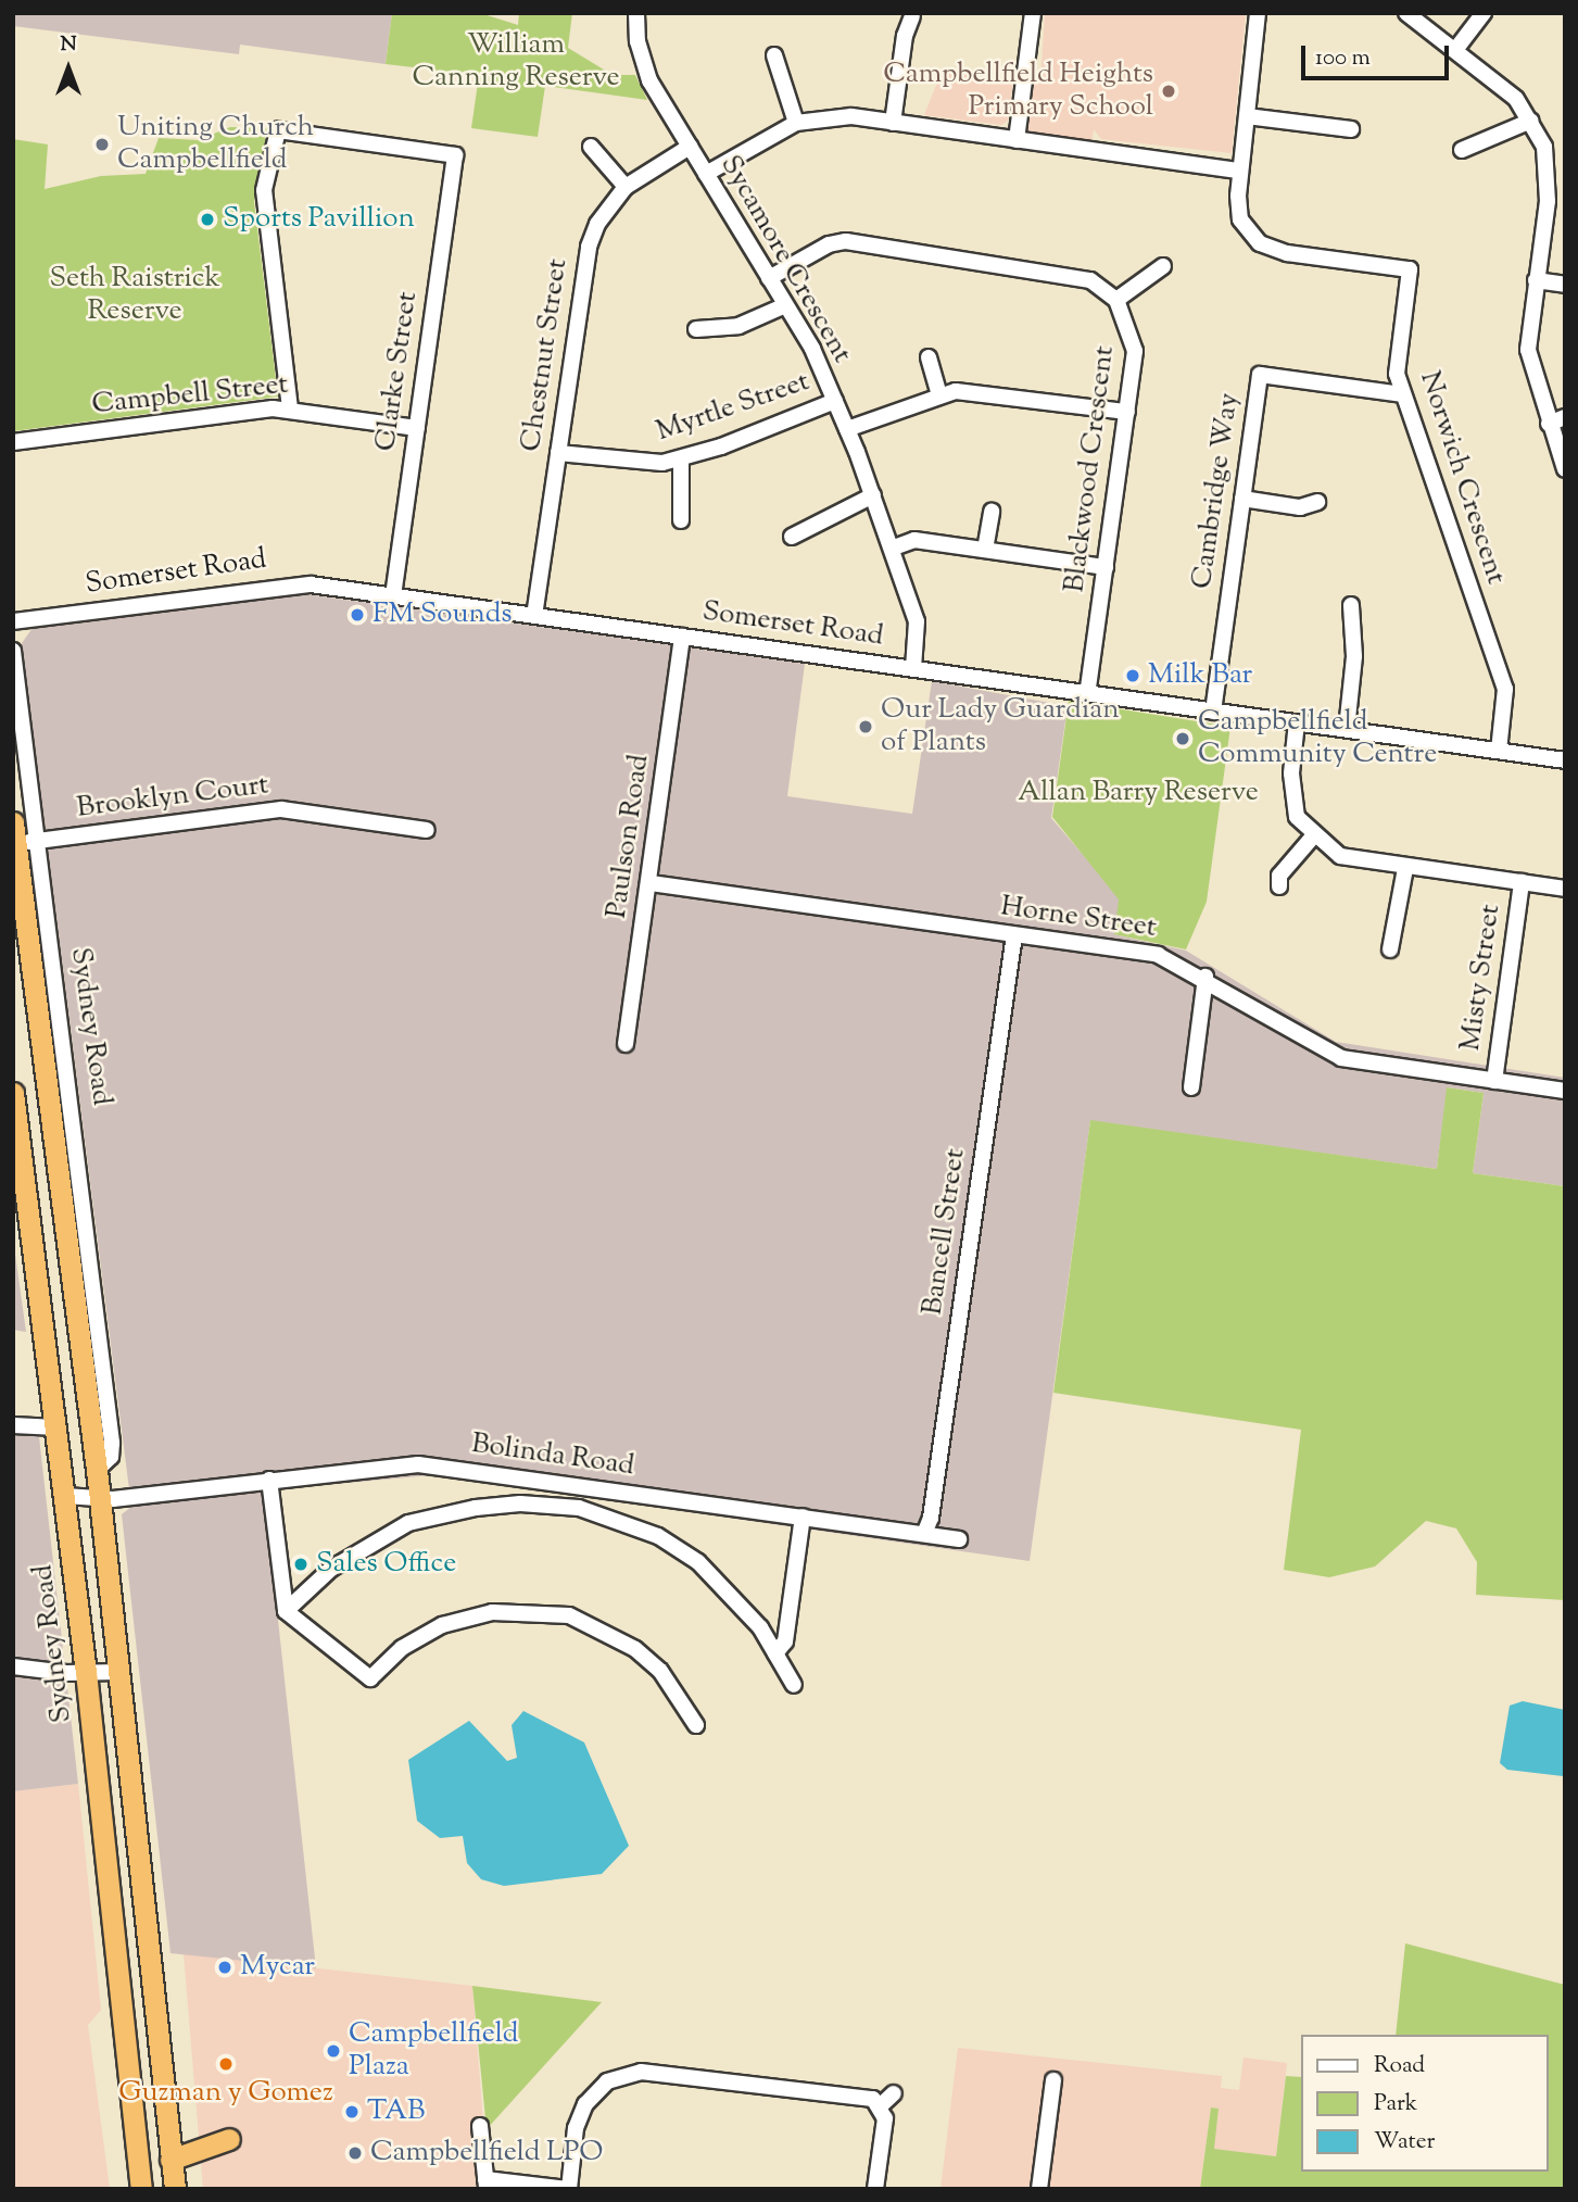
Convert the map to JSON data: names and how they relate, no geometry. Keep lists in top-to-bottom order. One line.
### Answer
{"streets":{"highway":["Sydney Road"],"street":["Sycamore Crescent","Chestnut Street","Clarke Street","Campbell Street","Myrtle Street","Blackwood Crescent","Norwich Crescent","Cambridge Way","Somerset Road","Brooklyn Court","Paulson Road","Horne Street","Misty Street","Bancell Street","Bolinda Road"]},"crossings":[["Sycamore Crescent","Chestnut Street"],["Sycamore Crescent","Myrtle Street"],["Sycamore Crescent","Somerset Road"],["Chestnut Street","Myrtle Street"],["Chestnut Street","Somerset Road"],["Clarke Street","Campbell Street"],["Clarke Street","Somerset Road"],["Blackwood Crescent","Somerset Road"],["Norwich Crescent","Cambridge Way"],["Norwich Crescent","Somerset Road"],["Cambridge Way","Somerset Road"],["Somerset Road","Paulson Road"],["Brooklyn Court","Sydney Road"],["Paulson Road","Horne Street"],["Horne Street","Misty Street"],["Horne Street","Bancell Street"],["Sydney Road","Bolinda Road"],["Bancell Street","Bolinda Road"]],"parks":["William Canning Reserve","Seth Raistrick Reserve","Allan Barry Reserve"],"places":["Campbellfield Heights Primary School","Uniting Church Campbellfield","Sports Pavillion","FM Sounds","Milk Bar","Our Lady Guardian of Plants","Campbellfield Community Centre","Sales Office","Mycar","Campbellfield Plaza","Guzman y Gomez","TAB","Campbellfield LPO"],"legend":["Road","Park","Water"],"scale_bar":"100 m","north":"top"}
